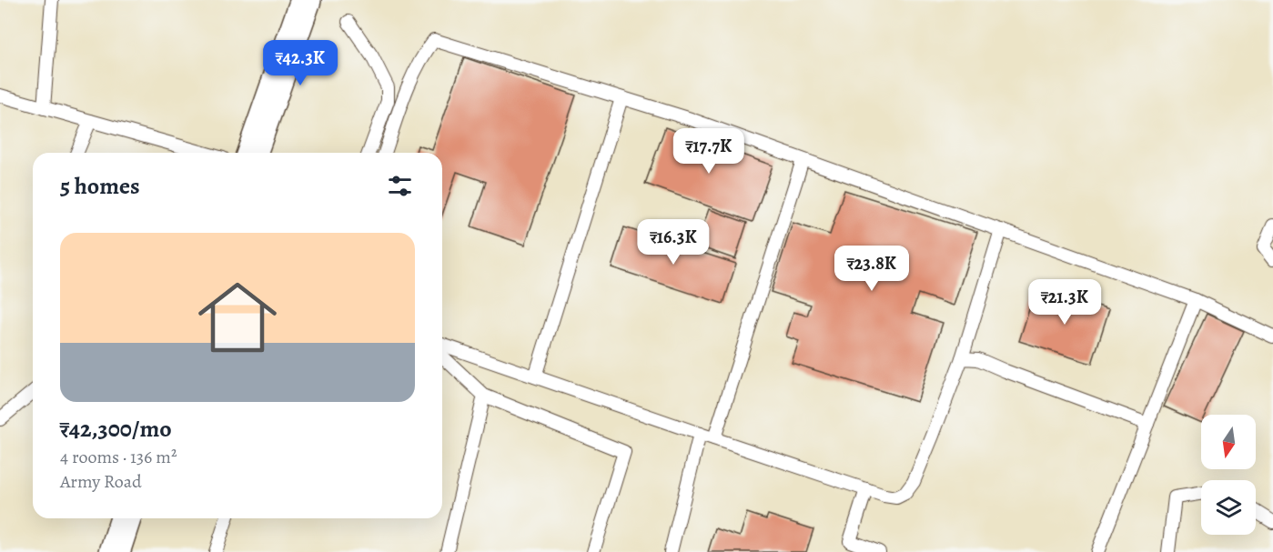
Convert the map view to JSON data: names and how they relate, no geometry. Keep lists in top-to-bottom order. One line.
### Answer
{"north":"bottom","page":{"price":["₹42.3K","₹17.7K","₹16.3K","₹23.8K","₹21.3K"],"heading":"5 homes","list":[{"name":"₹42,300/mo","note":"4 rooms · 136 m² · Army Road"}]}}
